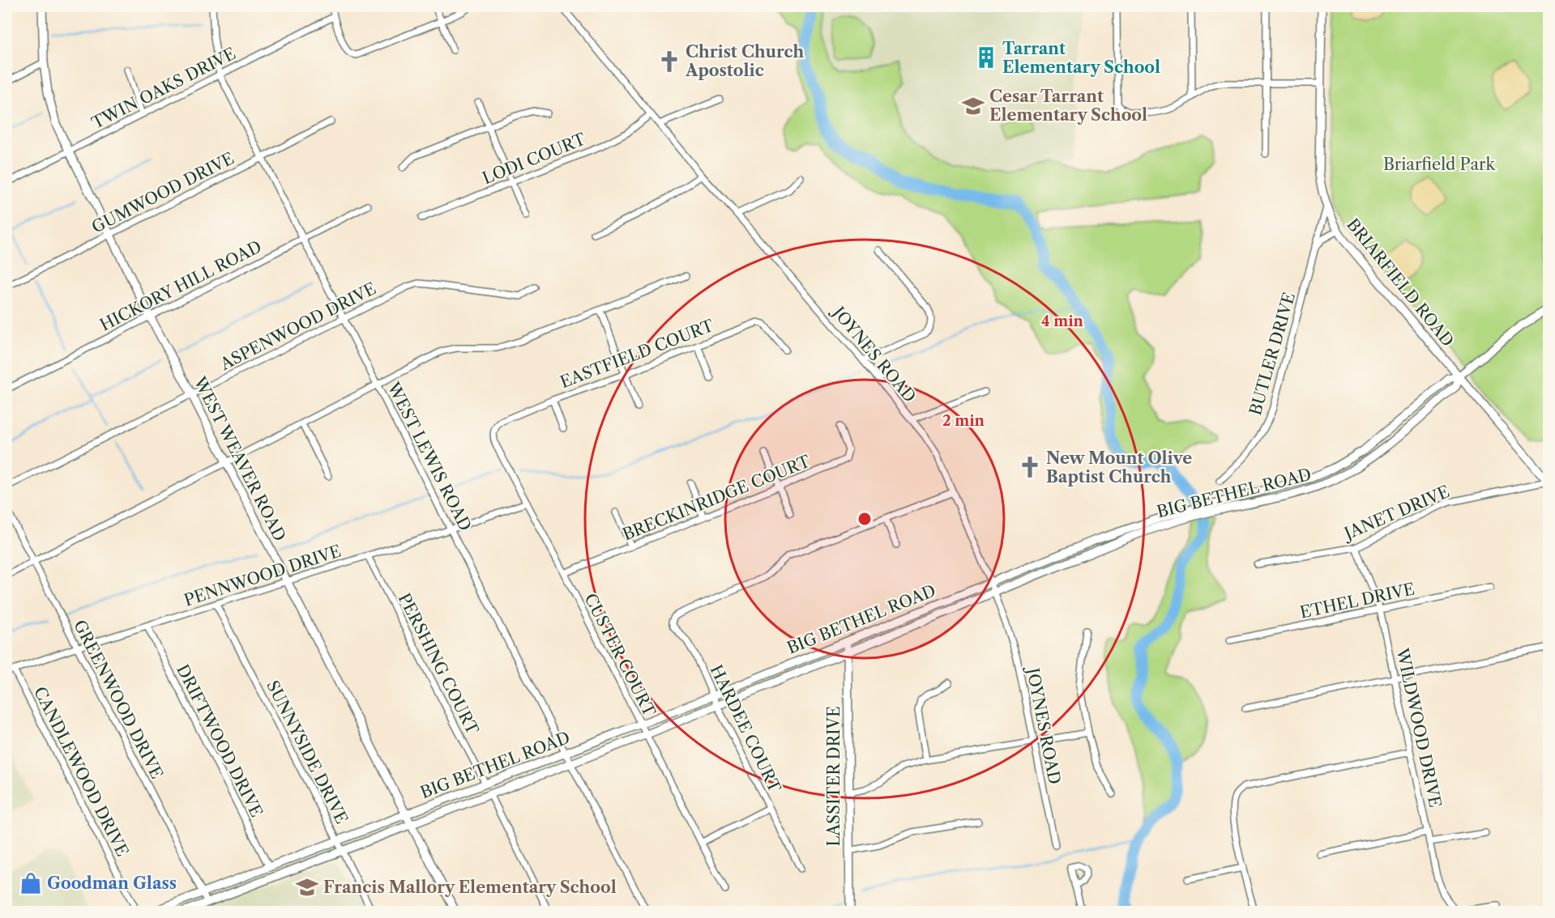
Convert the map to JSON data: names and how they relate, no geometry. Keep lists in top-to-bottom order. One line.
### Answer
{"streets":{"main road":["BRIARFIELD ROAD","WEST WEAVER ROAD","BIG BETHEL ROAD","LASSITER DRIVE"],"street":["TWIN OAKS DRIVE","LODI COURT","GUMWOOD DRIVE","HICKORY HILL ROAD","ASPENWOOD DRIVE","EASTFIELD COURT","BUTLER DRIVE","JOYNES ROAD","WEST LEWIS ROAD","BRECKINRIDGE COURT","JANET DRIVE","PENNWOOD DRIVE","ETHEL DRIVE","CUSTER COURT","PERSHING COURT","GREENWOOD DRIVE","WILDWOOD DRIVE","HARDEE COURT","DRIFTWOOD DRIVE","SUNNYSIDE DRIVE","CANDLEWOOD DRIVE"]},"crossings":[["TWIN OAKS DRIVE","WEST LEWIS ROAD"],["TWIN OAKS DRIVE","WEST WEAVER ROAD"],["LODI COURT","JOYNES ROAD"],["GUMWOOD DRIVE","WEST LEWIS ROAD"],["GUMWOOD DRIVE","WEST WEAVER ROAD"],["BRIARFIELD ROAD","BUTLER DRIVE"],["BRIARFIELD ROAD","BIG BETHEL ROAD"],["BRIARFIELD ROAD","JANET DRIVE"],["HICKORY HILL ROAD","WEST LEWIS ROAD"],["HICKORY HILL ROAD","WEST WEAVER ROAD"],["ASPENWOOD DRIVE","WEST LEWIS ROAD"],["ASPENWOOD DRIVE","WEST WEAVER ROAD"],["EASTFIELD COURT","CUSTER COURT"],["JOYNES ROAD","BIG BETHEL ROAD"],["WEST LEWIS ROAD","BIG BETHEL ROAD"],["WEST LEWIS ROAD","PENNWOOD DRIVE"],["WEST WEAVER ROAD","BIG BETHEL ROAD"],["WEST WEAVER ROAD","PENNWOOD DRIVE"],["BIG BETHEL ROAD","CUSTER COURT"],["BIG BETHEL ROAD","PERSHING COURT"],["BIG BETHEL ROAD","GREENWOOD DRIVE"],["BIG BETHEL ROAD","HARDEE COURT"],["BIG BETHEL ROAD","DRIFTWOOD DRIVE"],["BIG BETHEL ROAD","SUNNYSIDE DRIVE"],["BIG BETHEL ROAD","LASSITER DRIVE"],["BRECKINRIDGE COURT","CUSTER COURT"],["JANET DRIVE","WILDWOOD DRIVE"],["PENNWOOD DRIVE","CUSTER COURT"],["PENNWOOD DRIVE","PERSHING COURT"],["PENNWOOD DRIVE","GREENWOOD DRIVE"],["PENNWOOD DRIVE","DRIFTWOOD DRIVE"],["PENNWOOD DRIVE","SUNNYSIDE DRIVE"],["PENNWOOD DRIVE","CANDLEWOOD DRIVE"],["ETHEL DRIVE","WILDWOOD DRIVE"]],"parks":["Briarfield Park"],"places":{"building":["Tarrant Elementary School"],"church":["Christ Church Apostolic","New Mount Olive Baptist Church"],"school or university":["Cesar Tarrant Elementary School","Francis Mallory Elementary School"],"shop":["Goodman Glass"]},"rings":["4 min","2 min"]}
